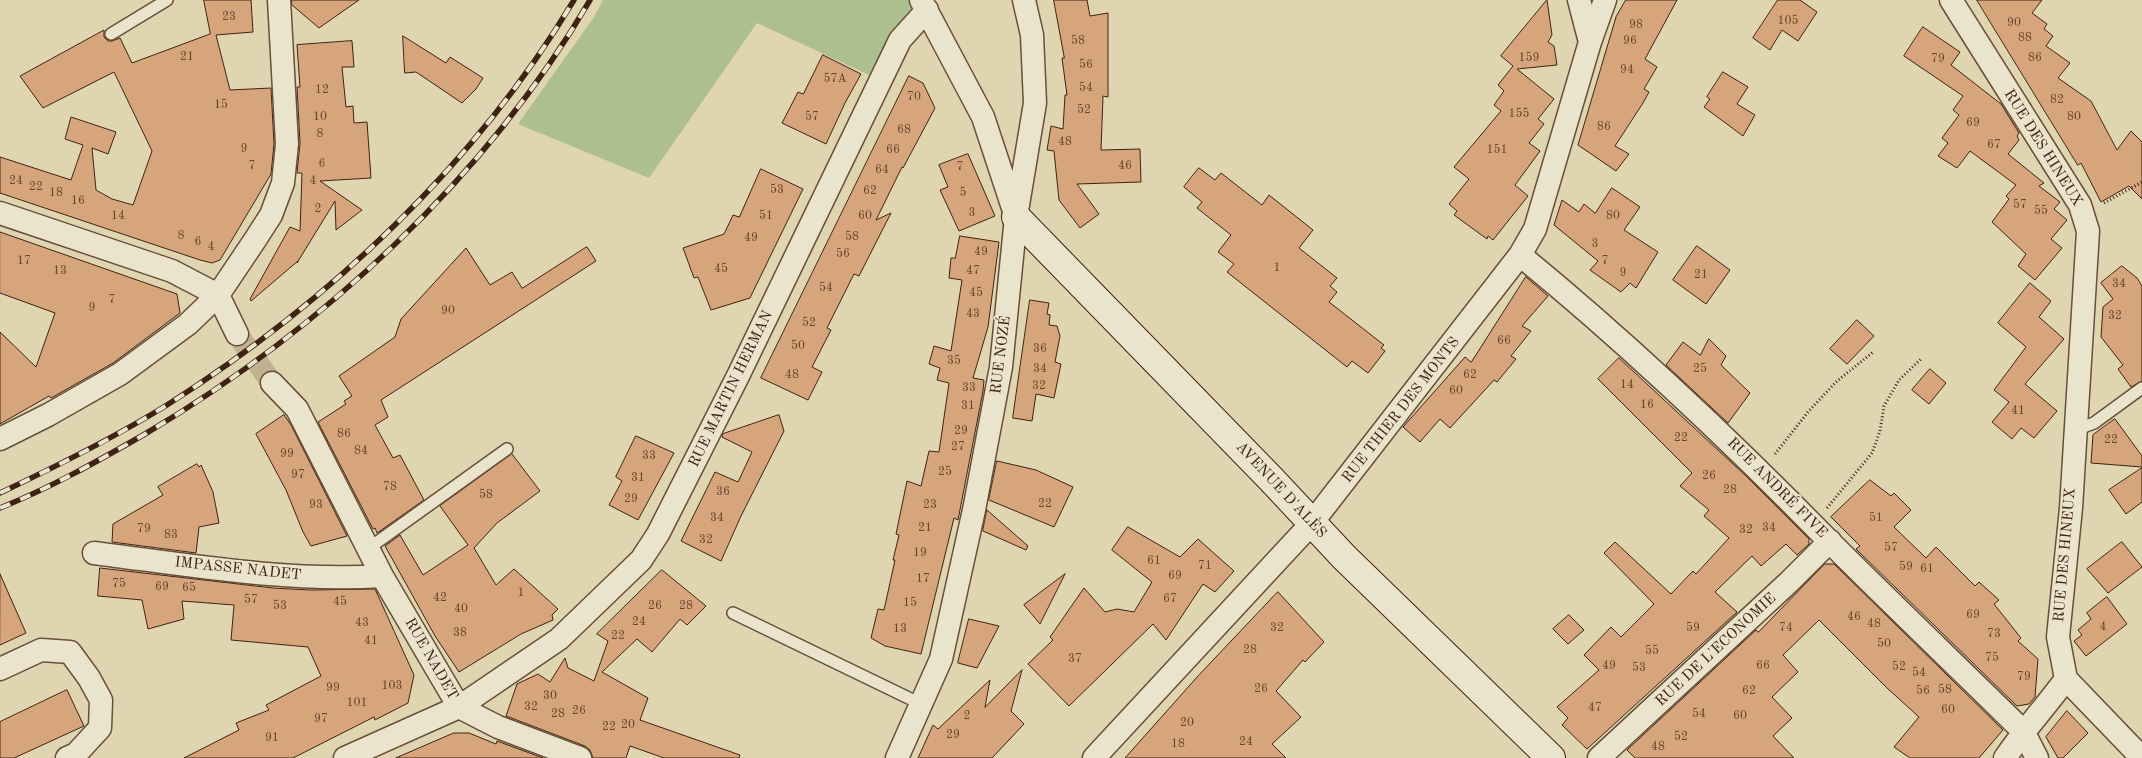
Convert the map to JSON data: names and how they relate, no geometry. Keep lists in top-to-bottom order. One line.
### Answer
{"streets":{"street":["RUE DES HINEUX","RUE NOZÉ","RUE MARTIN HERMAN","RUE THIER DES MONTS","RUE ANDRÉ FIVE","AVENUE D'ALÈS","IMPASSE NADET","RUE DE L'ECONOMIE","RUE NADET"]},"crossings":[["RUE NOZÉ","AVENUE D'ALÈS"],["RUE MARTIN HERMAN","RUE NADET"],["RUE THIER DES MONTS","RUE ANDRÉ FIVE"],["RUE THIER DES MONTS","AVENUE D'ALÈS"],["RUE ANDRÉ FIVE","RUE DE L'ECONOMIE"],["IMPASSE NADET","RUE NADET"]],"house_numbers":["23","105","90","98","88","58","96","21","159","86","79","56","94","57A","54","12","70","82","15","52","155","10","57","80","69","86","68","8","48","67","9","66","151","6","7","46","7","64","24","4","22","53","62","18","5","16","57","2","55","3","14","51","60","80","8","58","49","6","3","4","49","56","17","7","1","45","13","47","9","21","34","54","45","7","9","90","43","32","52","66","50","36","35","34","25","48","62","14","32","33","60","16","31","41","29","86","22","22","27","84","99","33","25","97","26","31","78","28","36","58","29","22","93","23","34","51","21","34","79","32","83","32","57","19","61","71","59","61","69","17","75","69","65","1","42","67","57","45","15","53","26","28","40","69","46","24","43","48","4","32","59","74","13","38","73","22","41","50","28","55","75","37","49","66","52","53","54","79","103","99","26","58","62","56","30","101","32","47","60","26","28","54","2","60","97","20","20","22","29","52","91","24","18","48"]}
